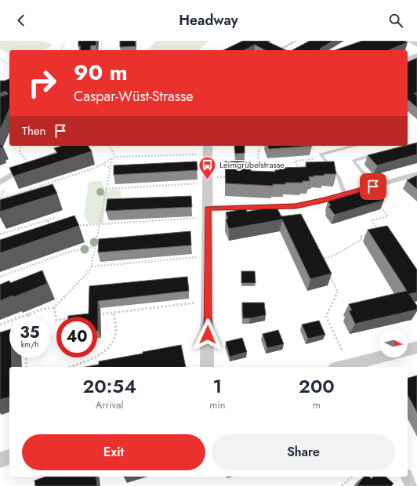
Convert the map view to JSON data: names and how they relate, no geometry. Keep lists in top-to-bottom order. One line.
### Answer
{"places":{"bus stop":["Leimgrübelstrasse"]},"north":"right","page":{"header":"Headway","turn":["90 m","Caspar-Wüst-Strasse"],"then":"Then","speed":"35 km/h","limit":"40","eta":["20:54","Arrival","1","min","200","m"],"buttons":["Exit","Share"]}}
